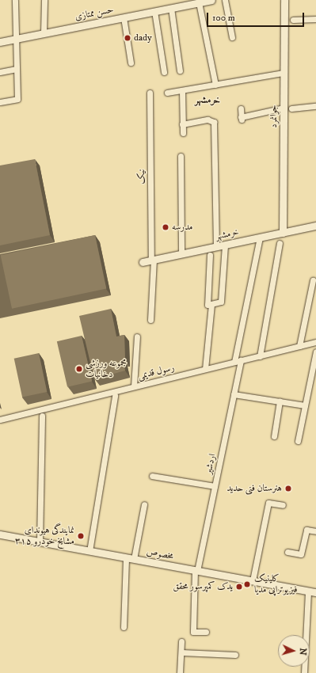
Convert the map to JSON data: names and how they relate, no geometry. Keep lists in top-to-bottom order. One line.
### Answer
{"streets":{"street":["حسن ممتازی","جوانمرد","نیک","خرمشهر","رسول قدیمی","اردشیر","مخصوص"]},"crossings":[["جوانمرد","خرمشهر"],["نیک","خرمشهر"],["رسول قدیمی","اردشیر"],["اردشیر","مخصوص"]],"districts":["خرمشهر"],"places":["dady","مدرسه","مجموعه ورزشی دخانیات","هنرستان فنی حدید","نمایندگی هیوندای ۳۱۵ مشایخ خودرو","کلینیک فیزیوتراپی مدیا","یدک کمپرسور محقق"],"scale_bar":"100 m","north":"right"}
